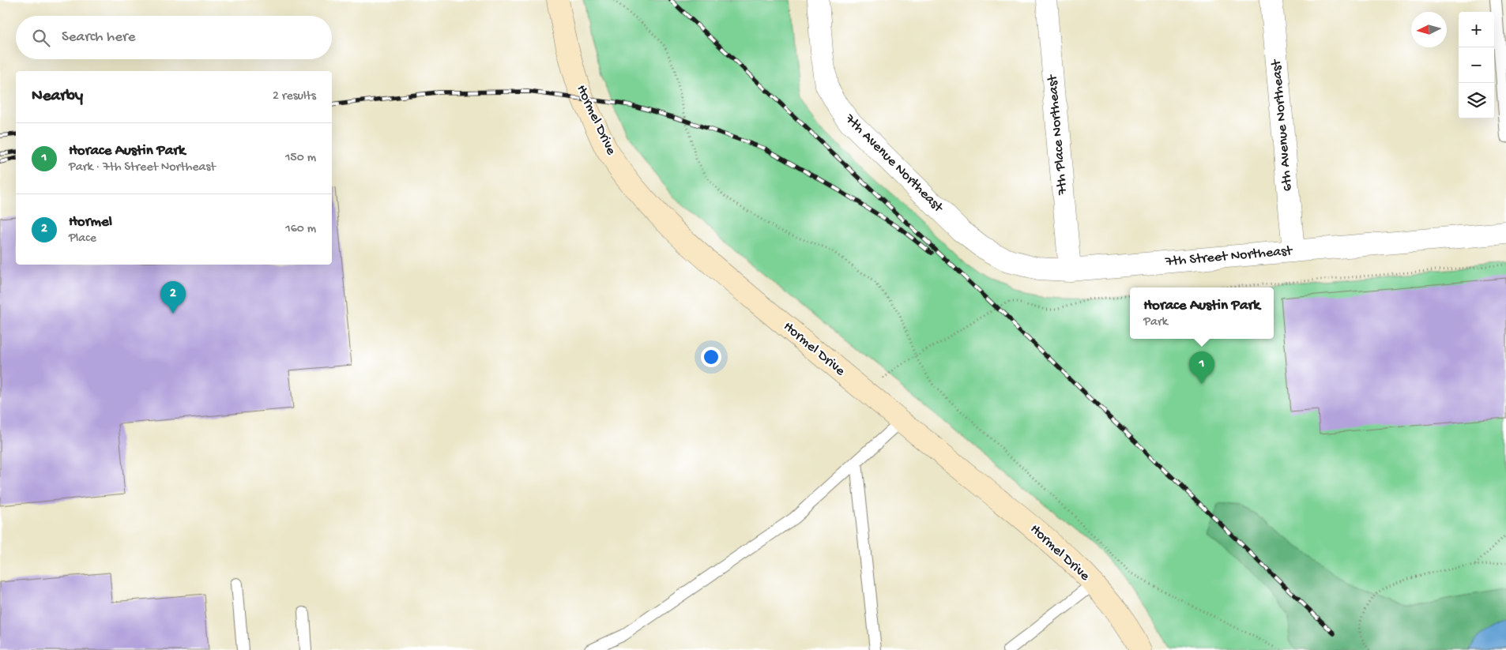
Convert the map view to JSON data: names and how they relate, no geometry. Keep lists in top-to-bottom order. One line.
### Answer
{"streets":{"street":["Hormel Drive","6th Avenue Northeast","7th Place Northeast","7th Avenue Northeast","7th Street Northeast"]},"crossings":[["6th Avenue Northeast","7th Street Northeast"],["7th Place Northeast","7th Street Northeast"],["7th Avenue Northeast","7th Street Northeast"]],"north":"left","page":{"map_buttons":["+","−"],"search":"Search here","heading":["Nearby","2 results"],"list":[{"mark":"1","name":"Horace Austin Park","note":"Park · 7th Street Northeast","value":"150 m"},{"mark":"2","name":"Hormel","note":"Place","value":"160 m"}],"pins":["2","1"],"popup":["Horace Austin Park","Park"]}}
